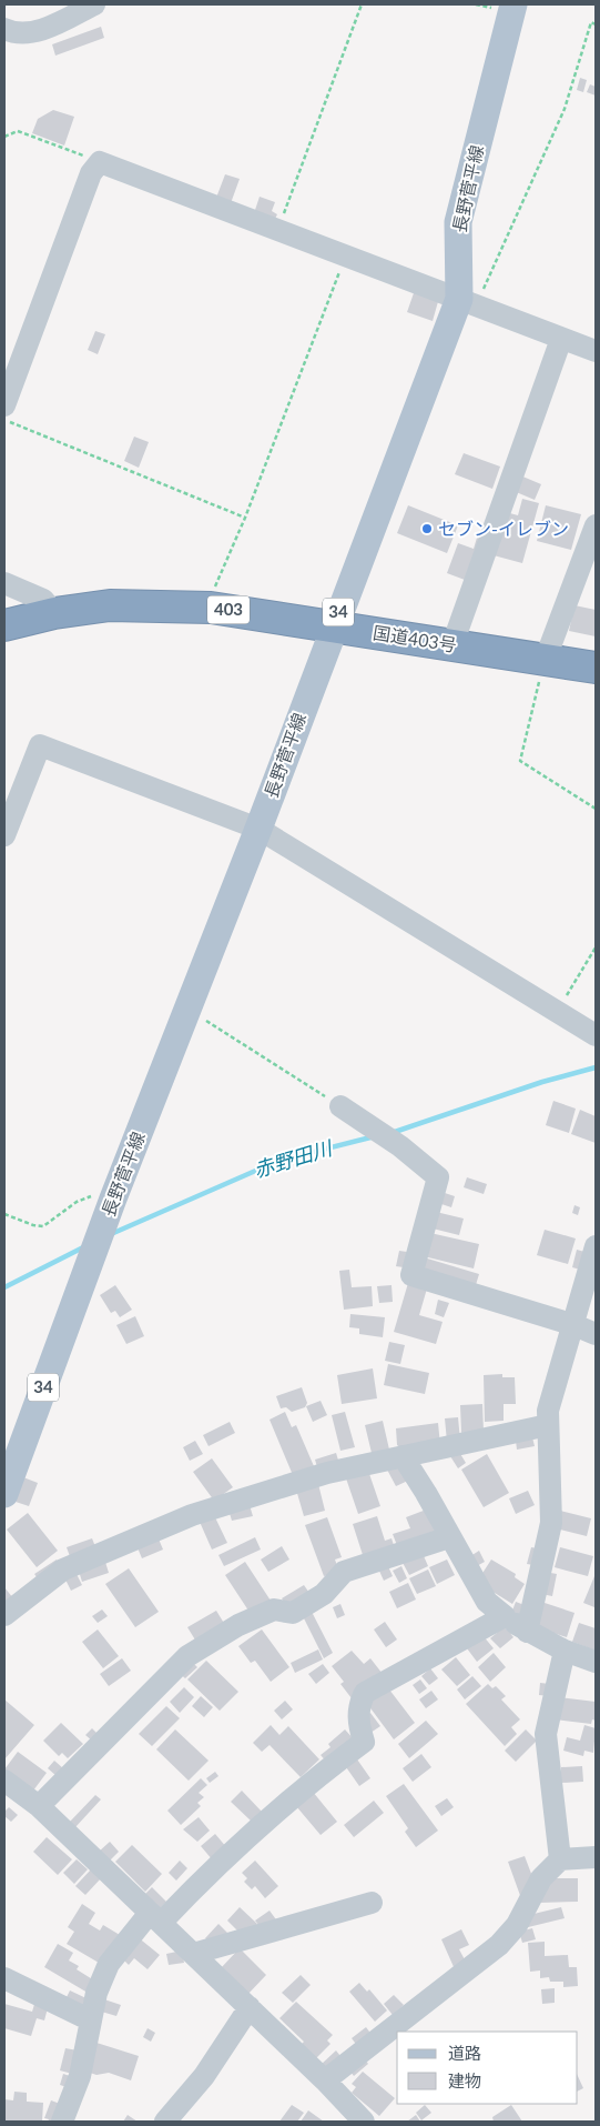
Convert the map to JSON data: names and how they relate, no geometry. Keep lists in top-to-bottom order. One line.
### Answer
{"streets":{"highway":["403","国道403号"],"main road":["長野菅平線","34"]},"crossings":[["長野菅平線","国道403号"]],"water":["赤野田川"],"places":["セブン-イレブン"],"legend":["道路","建物"]}
